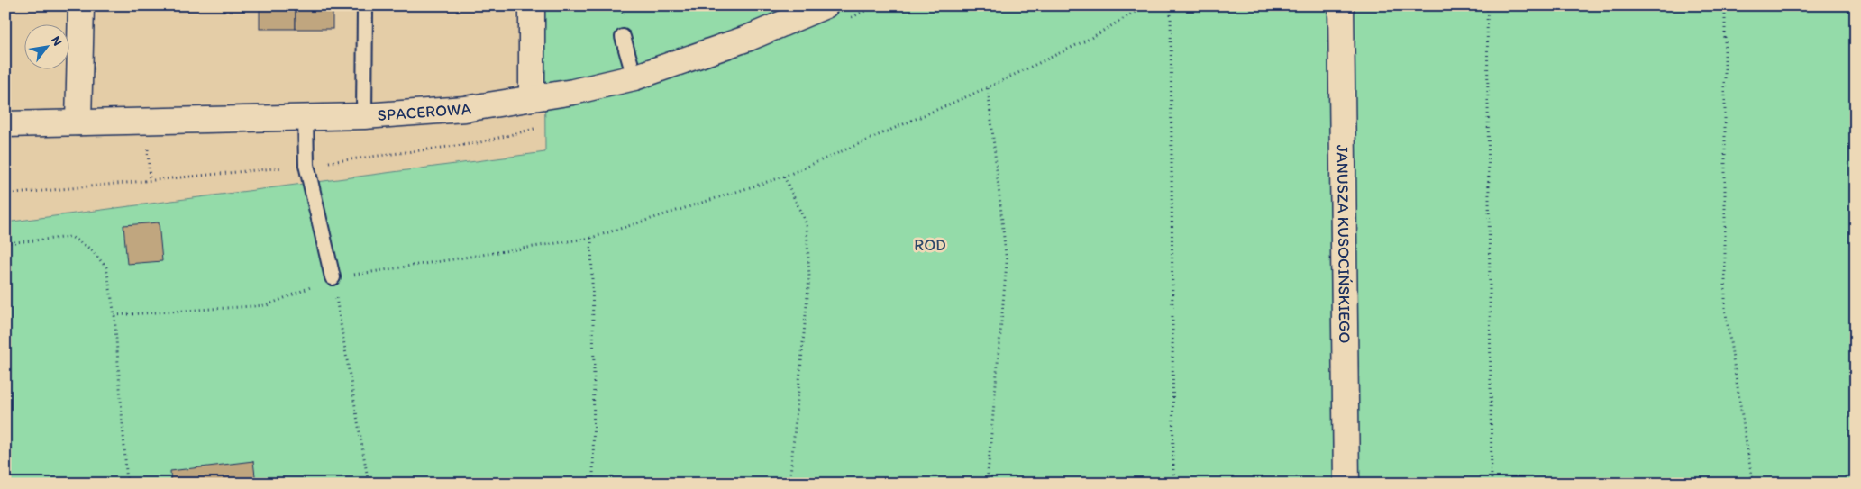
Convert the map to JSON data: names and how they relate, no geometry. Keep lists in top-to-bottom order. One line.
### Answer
{"streets":{"street":["SPACEROWA","JANUSZA KUSOCIŃSKIEGO"]},"parks":["ROD"],"north":"top right"}
